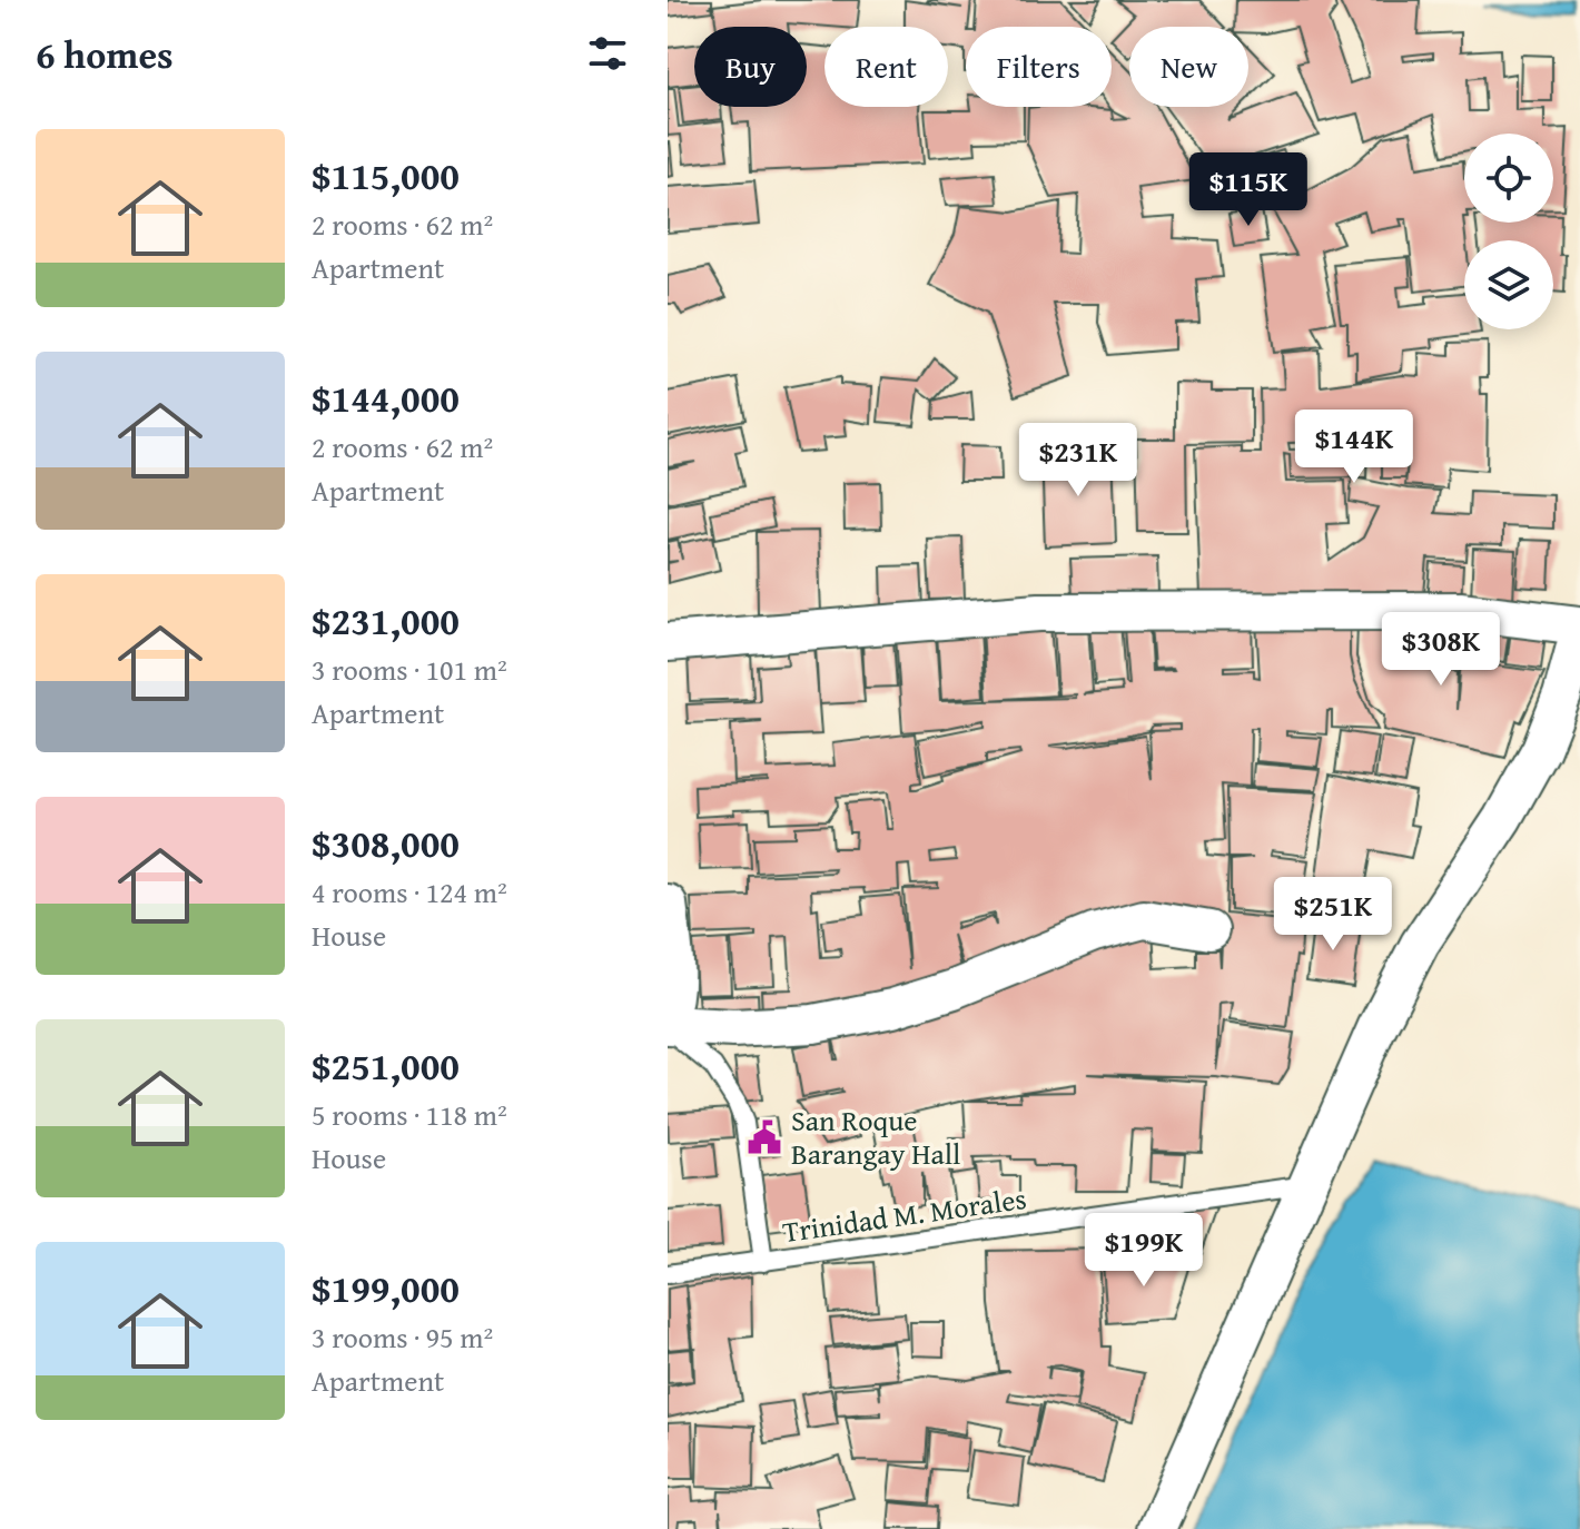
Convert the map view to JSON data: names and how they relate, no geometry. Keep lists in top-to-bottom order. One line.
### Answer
{"streets":{"lane":["Trinidad M. Morales"]},"places":{"public building":["San Roque Barangay Hall"]},"page":{"heading":"6 homes","chip":["Buy","Rent","Filters","New"],"list":[{"name":"$115,000","note":"2 rooms · 62 m² · Apartment"},{"name":"$144,000","note":"2 rooms · 62 m² · Apartment"},{"name":"$231,000","note":"3 rooms · 101 m² · Apartment"},{"name":"$308,000","note":"4 rooms · 124 m² · House"},{"name":"$251,000","note":"5 rooms · 118 m² · House"},{"name":"$199,000","note":"3 rooms · 95 m² · Apartment"}],"price":["$115K","$144K","$231K","$308K","$251K","$199K"]}}
